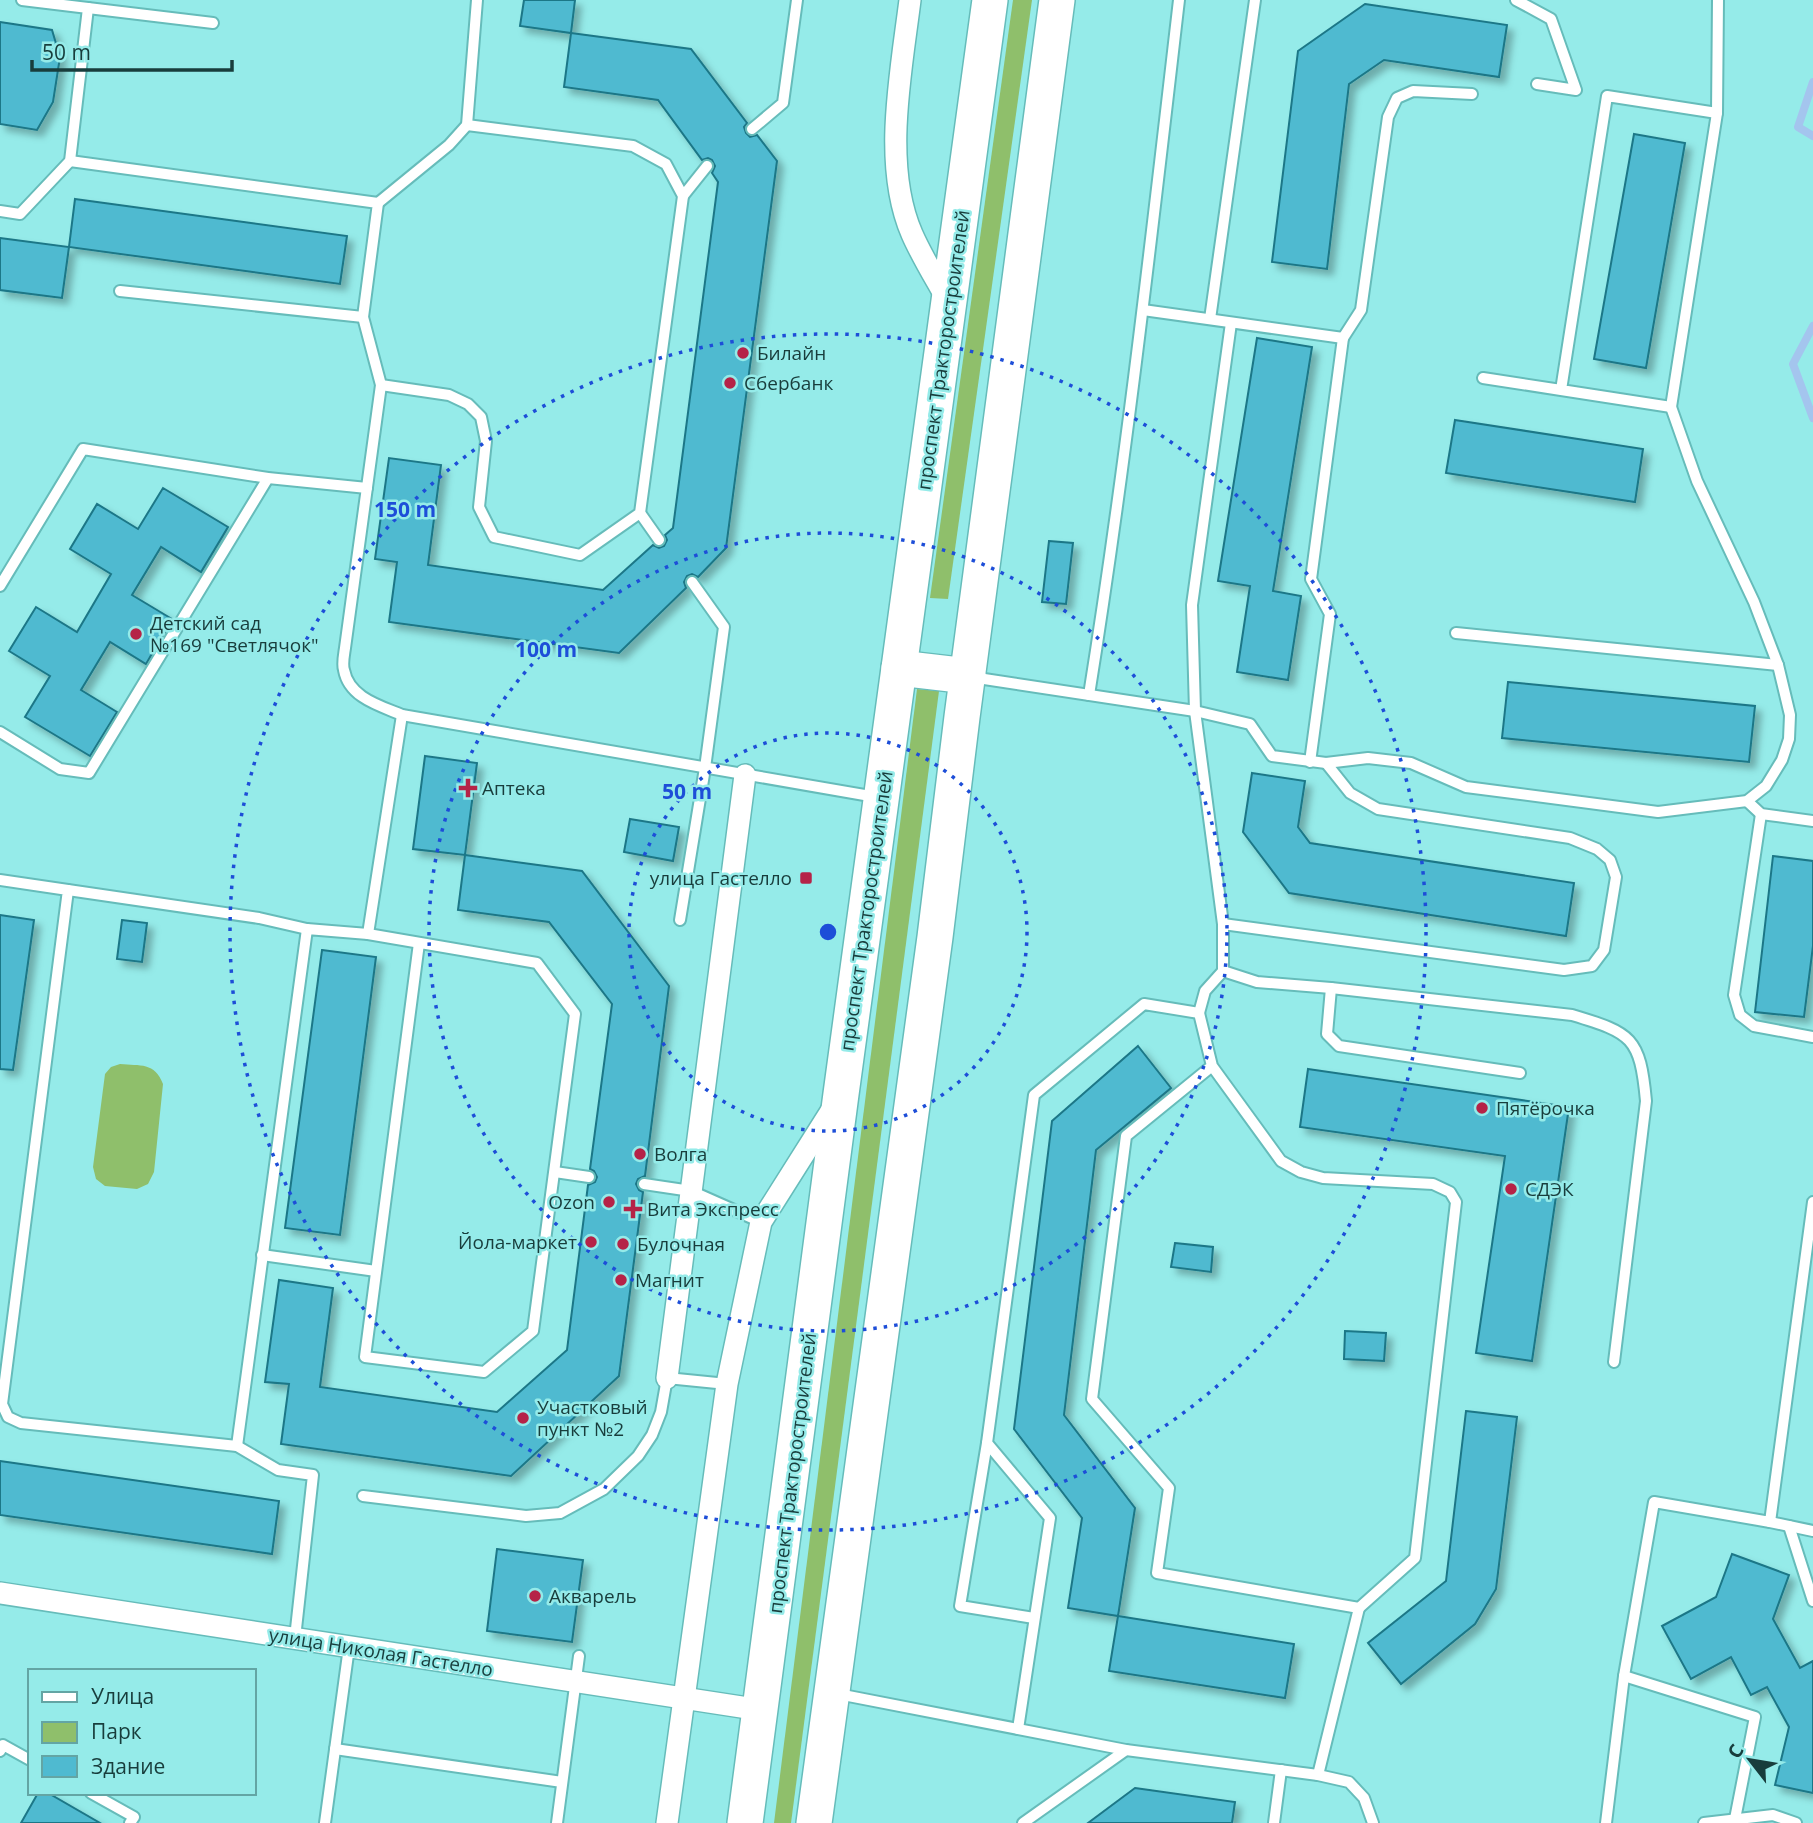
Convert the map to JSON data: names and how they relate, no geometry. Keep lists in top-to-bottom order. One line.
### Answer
{"streets":{"main road":["проспект Тракторостроителей"],"street":["улица Николая Гастелло"]},"crossings":[["проспект Тракторостроителей","улица Николая Гастелло"]],"places":{"other":["Билайн","Сбербанк","Детский сад №169 \"Светлячок\"","Пятёрочка","Волга","СДЭК","Ozon","Йола-маркет","Булочная","Магнит","Участковый пункт №2","Акварель"],"health":["Аптека","Вита Экспресс"],"transit":["улица Гастелло"]},"legend":["Улица","Парк","Здание"],"scale_bar":"50 m","north":"top left","rings":["150 m","100 m","50 m"]}
